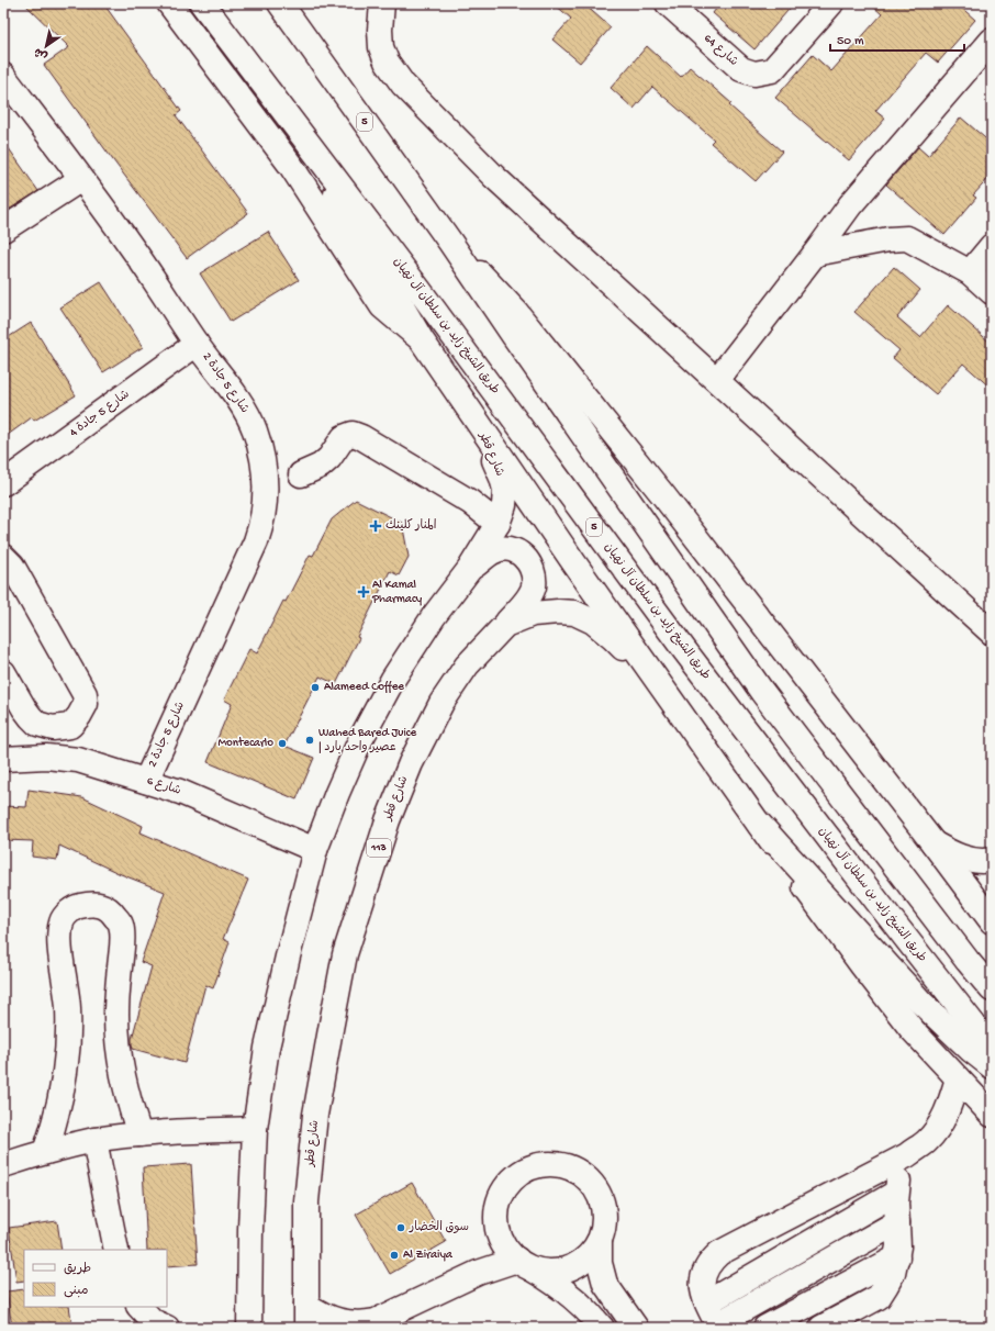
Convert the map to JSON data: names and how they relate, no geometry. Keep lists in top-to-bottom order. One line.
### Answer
{"streets":{"main road":["شارع 64","5","طريق الشيخ زايد بن سلطان آل نهيان","شارع 5 جادة 2","شارع 5 جادة 4","شارع قطر","شارع 6","113"]},"crossings":[["شارع 5 جادة 2","شارع 5 جادة 4"],["شارع 5 جادة 2","شارع 6"],["شارع قطر","شارع 6"]],"places":{"health":["المنار كلينك","Al Kamal Pharmacy"],"other":["Alameed Coffee","Wahed Bared Juice | عصير واحد بارد","Montecarlo","سوق الخضار","Al Ziraiya"]},"legend":["طريق","مبنى"],"scale_bar":"50 m","north":"bottom left"}
